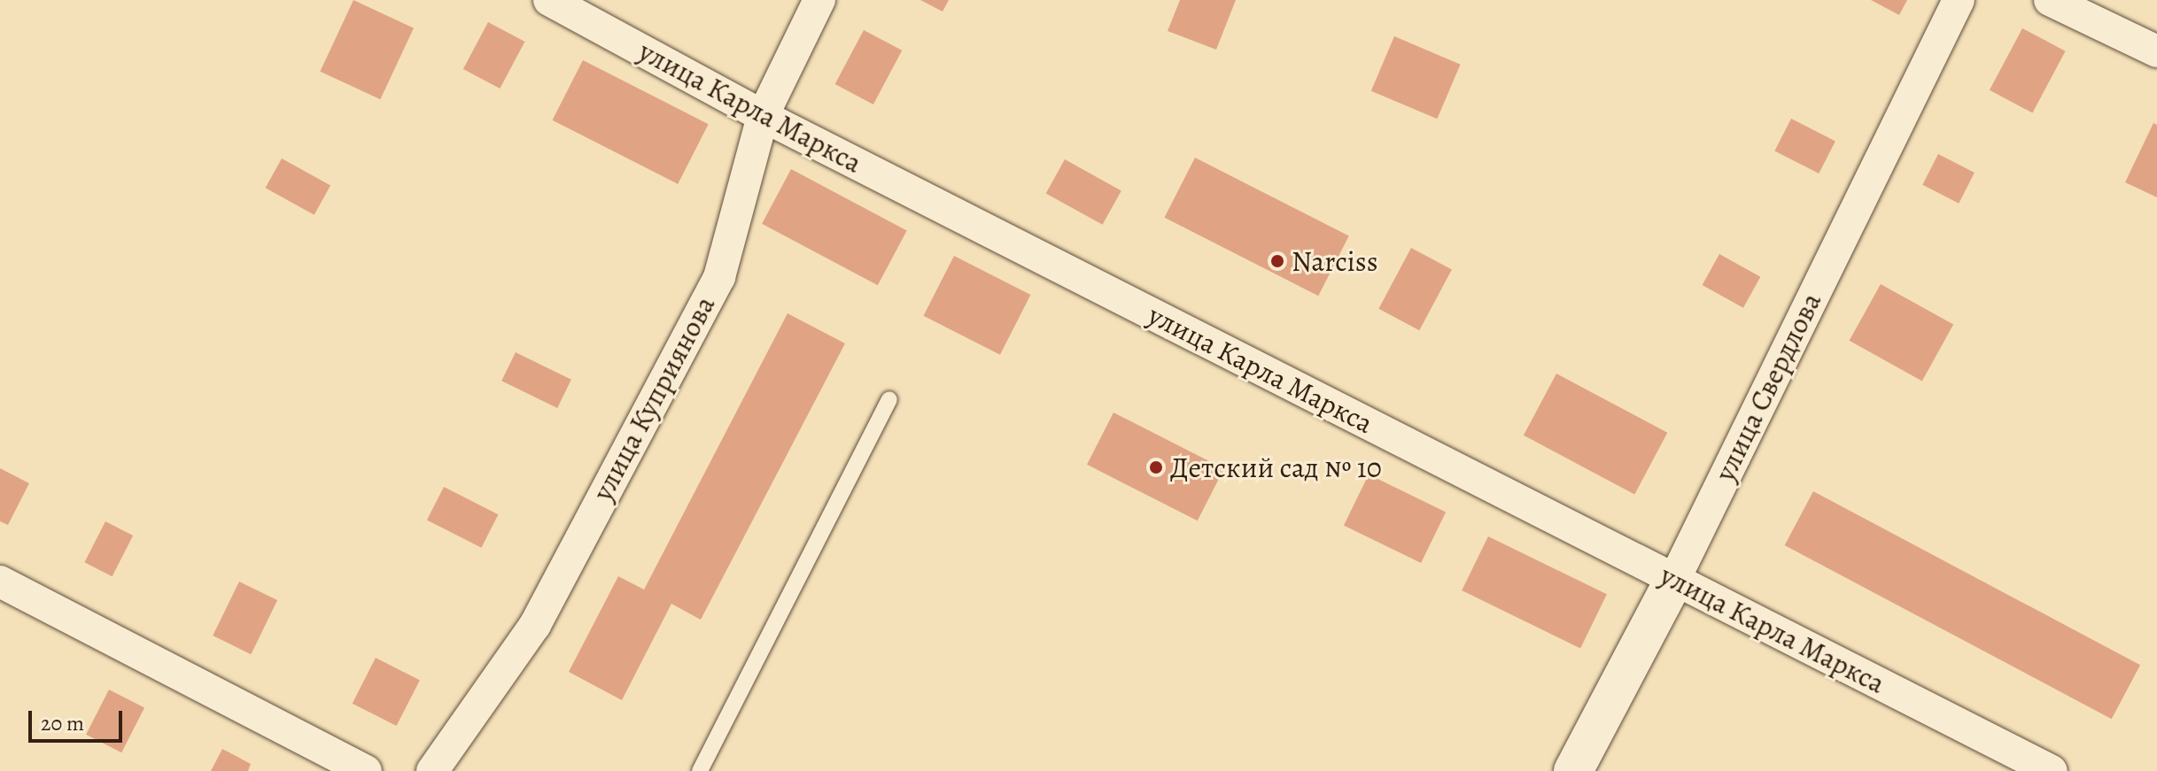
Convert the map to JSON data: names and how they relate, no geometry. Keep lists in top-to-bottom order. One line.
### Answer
{"streets":{"street":["улица Карла Маркса","улица Свердлова","улица Куприянова"]},"crossings":[["улица Карла Маркса","улица Свердлова"],["улица Карла Маркса","улица Куприянова"]],"places":["Narciss","Детский сад № 10"],"scale_bar":"20 m"}
